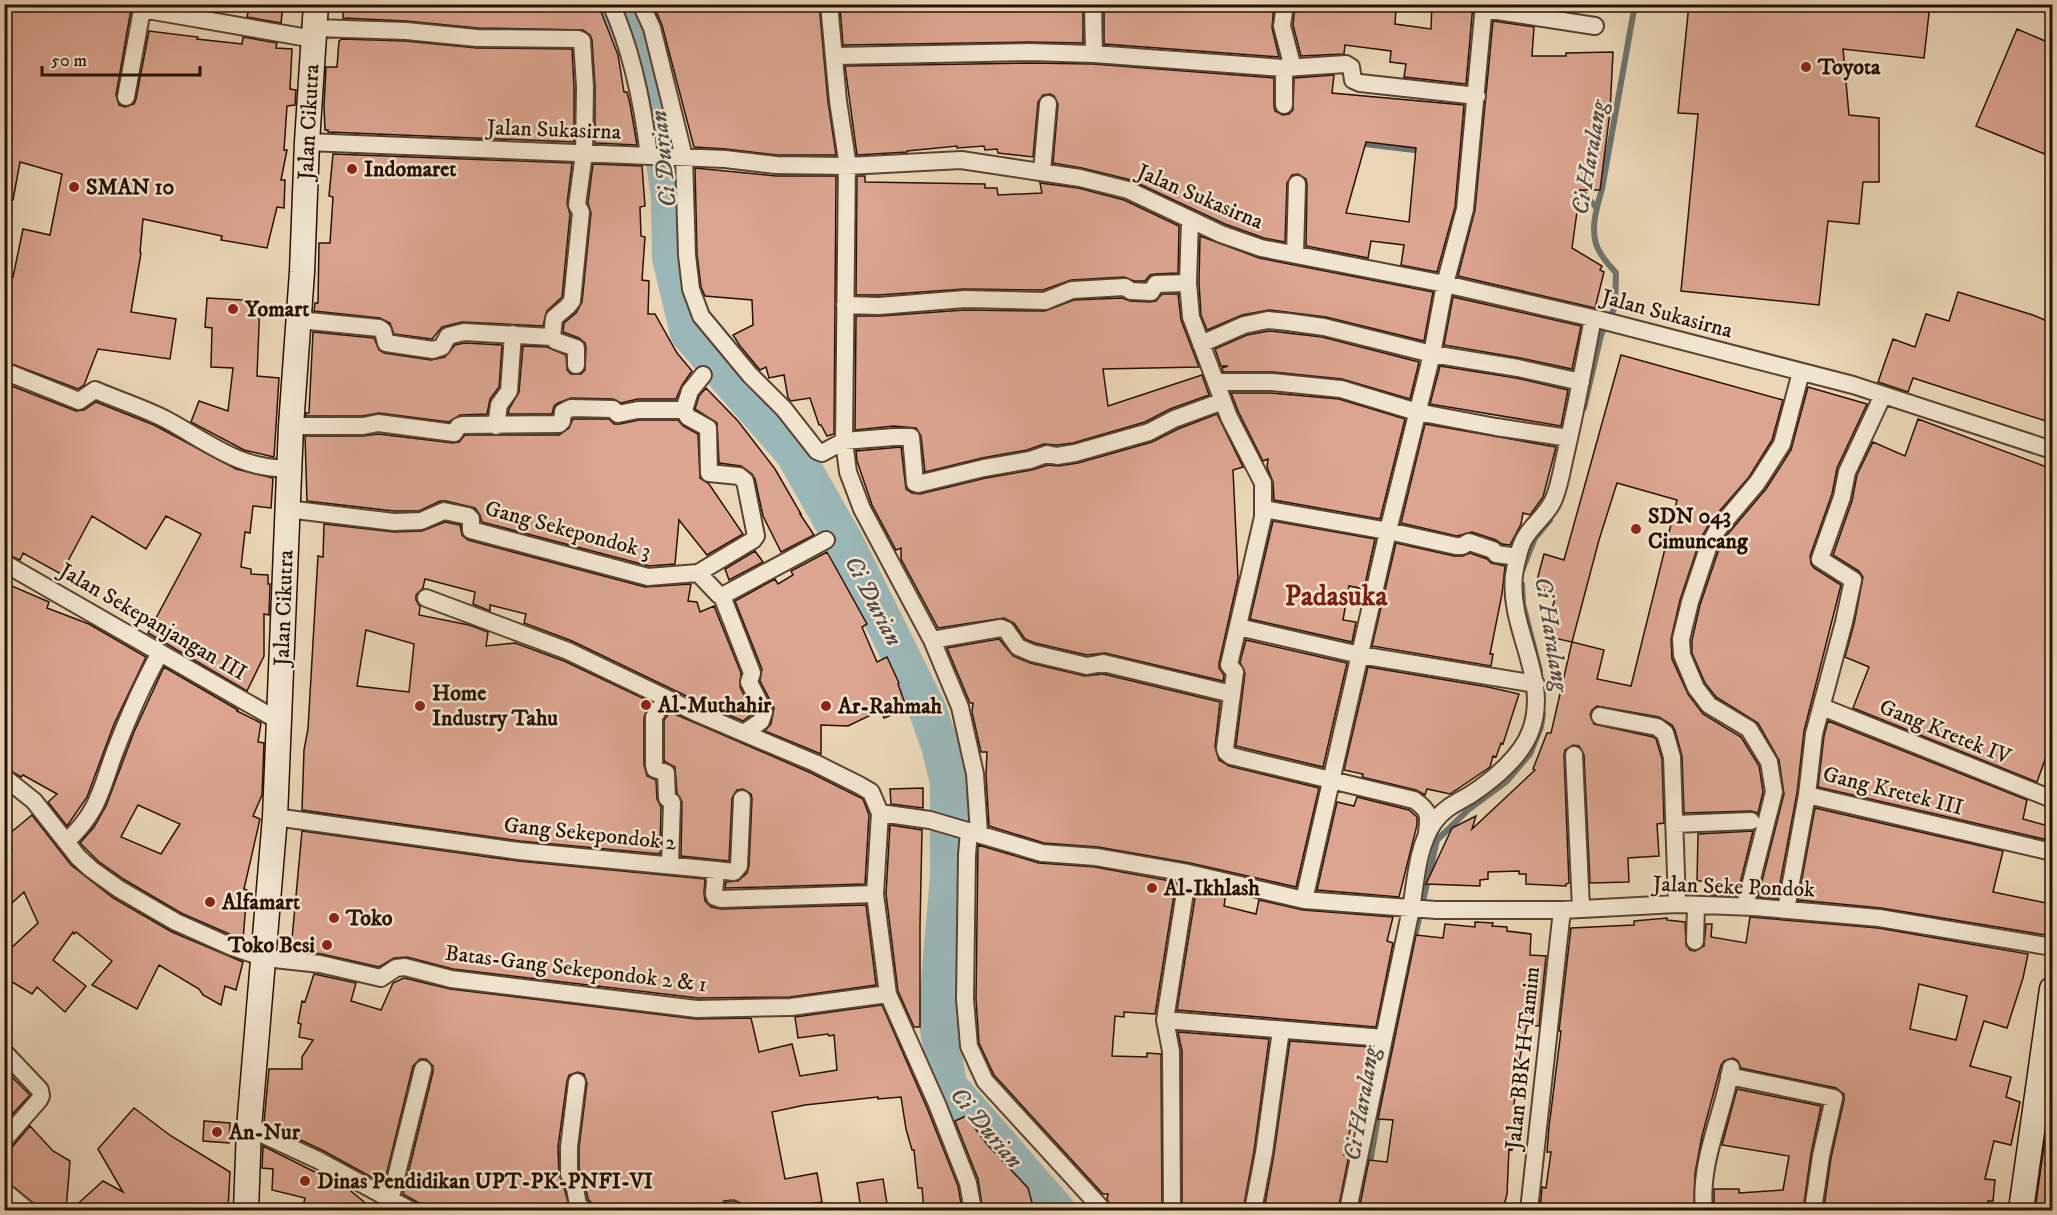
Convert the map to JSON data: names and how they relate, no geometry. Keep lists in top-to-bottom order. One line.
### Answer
{"streets":{"main road":["Jalan Cikutra"],"street":["Jalan Sukasirna","Gang Sekepondok 3","Jalan Sekepanjangan III","Gang Kretek IV","Gang Kretek III","Gang Sekepondok 2","Jalan Seke Pondok","Batas-Gang Sekepondok 2 & 1","Jalan BBK H Tamim"]},"crossings":[["Jalan Cikutra","Jalan Sukasirna"],["Jalan Cikutra","Gang Sekepondok 3"],["Jalan Cikutra","Jalan Sekepanjangan III"],["Jalan Cikutra","Gang Sekepondok 2"],["Jalan Cikutra","Batas-Gang Sekepondok 2 & 1"],["Jalan Sukasirna","Gang Kretek III"],["Gang Kretek IV","Gang Kretek III"],["Jalan Seke Pondok","Jalan BBK H Tamim"]],"districts":["Padasuka"],"water":["Ci Haralang","Ci Durian"],"places":["Toyota","Indomaret","SMAN 10","Yomart","SDN 043 Cimuncang","Al-Muthahir","Home Industry Tahu","Ar-Rahmah","Al-Ikhlash","Alfamart","Toko","Toko Besi","An-Nur","Dinas Pendidikan UPT-PK-PNFI-VI"],"scale_bar":"50 m"}
